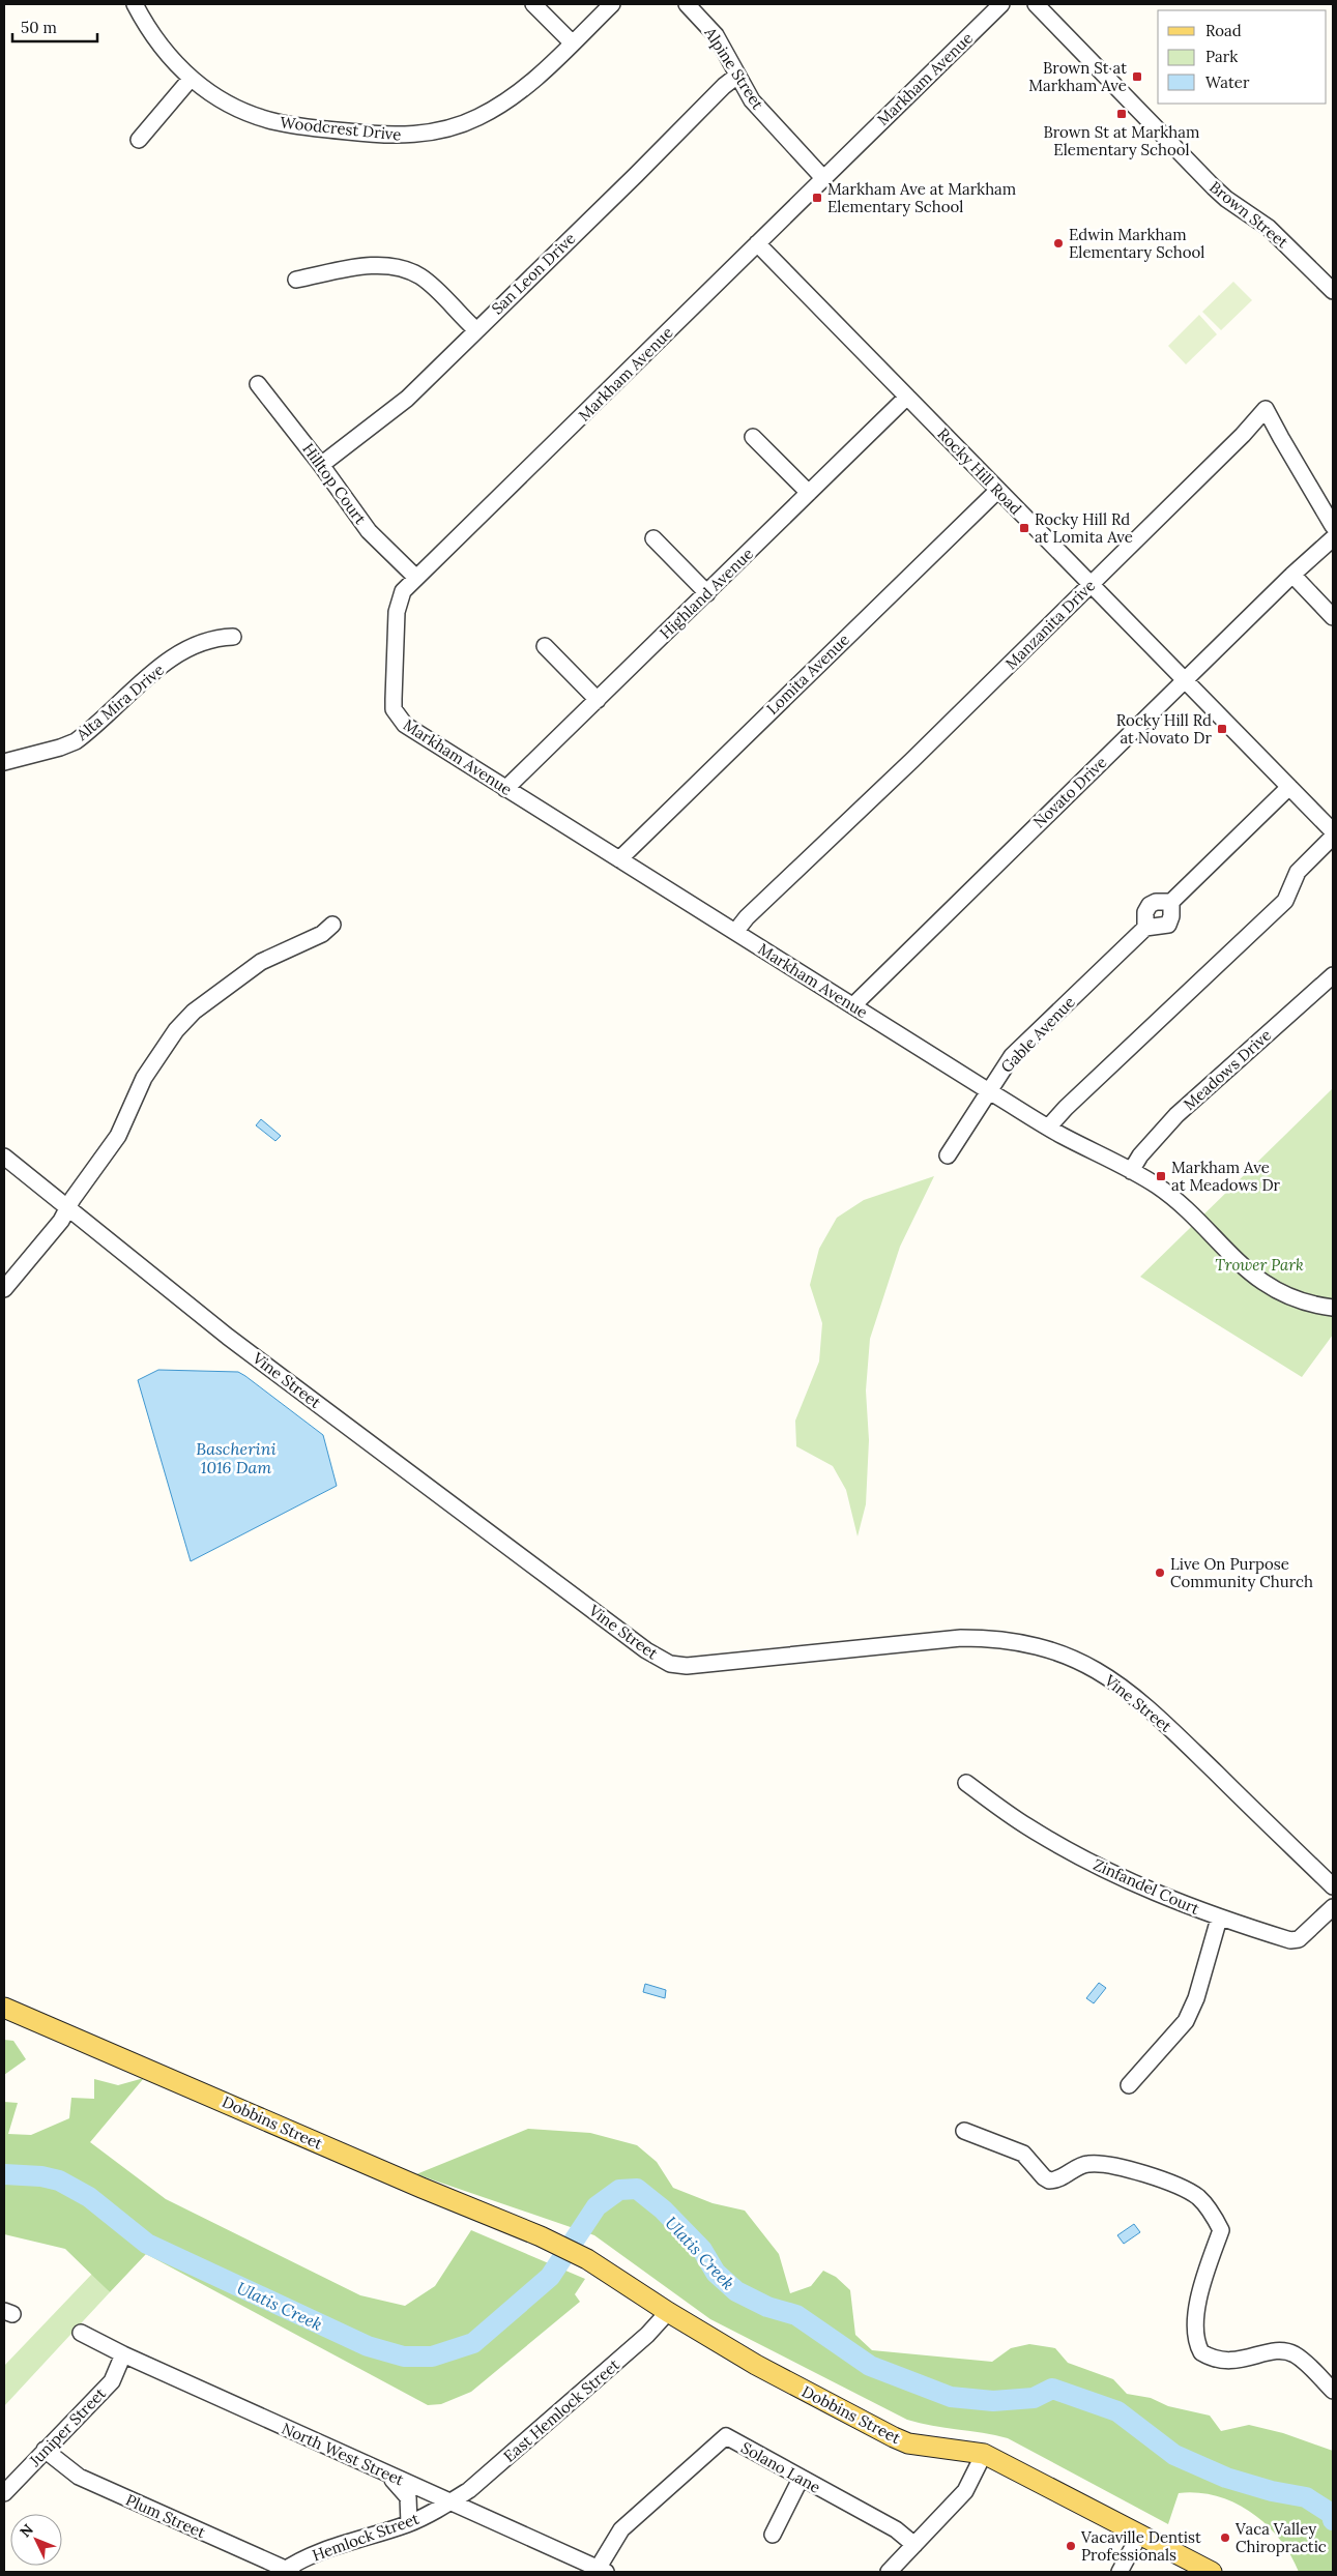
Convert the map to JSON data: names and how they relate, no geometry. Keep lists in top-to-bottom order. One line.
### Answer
{"streets":{"main road":["Dobbins Street"],"street":["Alpine Street","Markham Avenue","Woodcrest Drive","Brown Street","San Leon Drive","Rocky Hill Road","Hilltop Court","Highland Avenue","Manzanita Drive","Lomita Avenue","Alta Mira Drive","Novato Drive","Gable Avenue","Meadows Drive","Vine Street","Zinfandel Court","East Hemlock Street","Juniper Street","North West Street","Solano Lane","Plum Street","Hemlock Street"]},"crossings":[["Alpine Street","Markham Avenue"],["Alpine Street","San Leon Drive"],["Markham Avenue","Rocky Hill Road"],["Markham Avenue","Hilltop Court"],["Markham Avenue","Highland Avenue"],["Markham Avenue","Manzanita Drive"],["Markham Avenue","Lomita Avenue"],["Markham Avenue","Novato Drive"],["Markham Avenue","Gable Avenue"],["Markham Avenue","Meadows Drive"],["San Leon Drive","Hilltop Court"],["Rocky Hill Road","Highland Avenue"],["Rocky Hill Road","Manzanita Drive"],["Rocky Hill Road","Lomita Avenue"],["Rocky Hill Road","Novato Drive"],["Dobbins Street","East Hemlock Street"],["East Hemlock Street","North West Street"],["East Hemlock Street","Hemlock Street"],["Juniper Street","North West Street"],["Juniper Street","Plum Street"],["North West Street","Solano Lane"],["North West Street","Hemlock Street"],["Plum Street","Hemlock Street"]],"water":["Bascherini 1016 Dam","Ulatis Creek"],"parks":["Trower Park"],"places":{"transit":["Brown St at Markham Ave","Brown St at Markham Elementary School","Markham Ave at Markham Elementary School","Rocky Hill Rd at Lomita Ave","Rocky Hill Rd at Novato Dr","Markham Ave at Meadows Dr"],"other":["Edwin Markham Elementary School","Live On Purpose Community Church","Vaca Valley Chiropractic","Vacaville Dentist Professionals"]},"legend":["Road","Park","Water"],"scale_bar":"50 m","north":"top left"}
